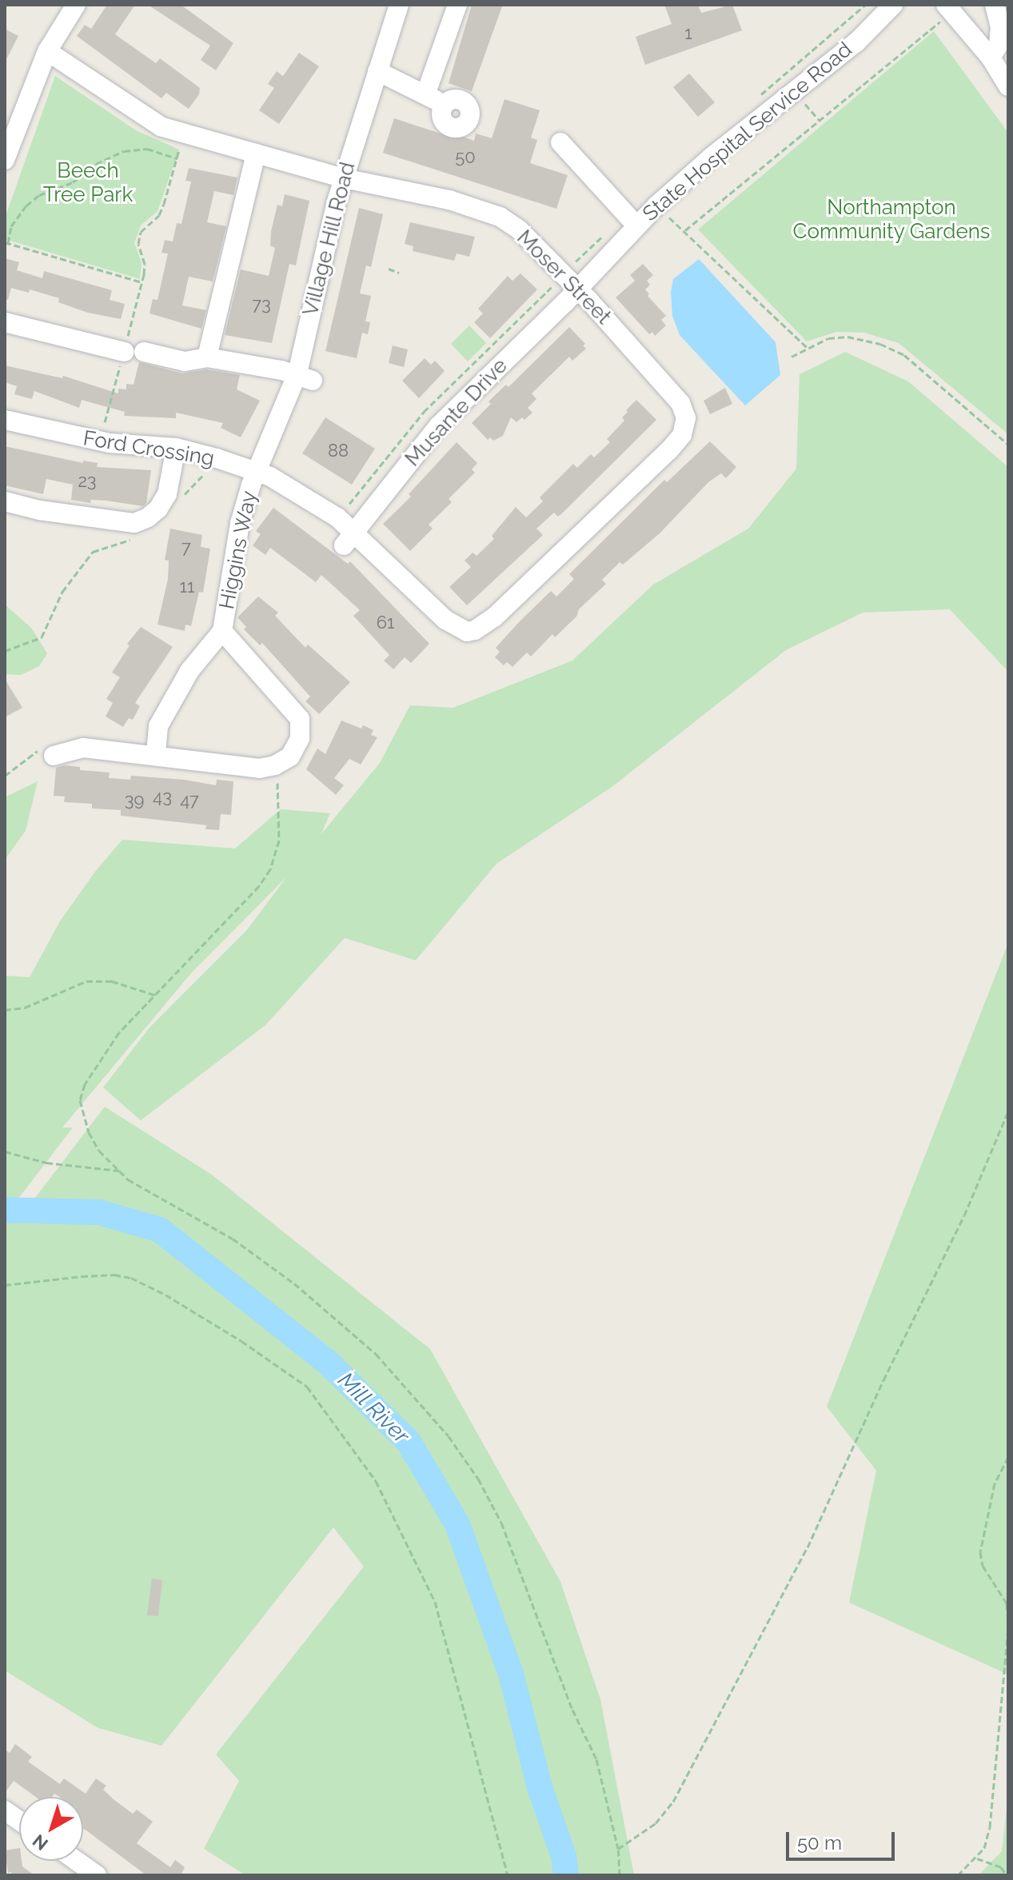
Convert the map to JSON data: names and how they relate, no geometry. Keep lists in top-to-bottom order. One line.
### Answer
{"streets":{"street":["State Hospital Service Road","Village Hill Road","Moser Street","Musante Drive","Ford Crossing","Higgins Way"]},"crossings":[["State Hospital Service Road","Moser Street"],["State Hospital Service Road","Musante Drive"],["Village Hill Road","Moser Street"],["Village Hill Road","Ford Crossing"],["Village Hill Road","Higgins Way"],["Moser Street","Musante Drive"],["Moser Street","Ford Crossing"],["Musante Drive","Ford Crossing"],["Ford Crossing","Higgins Way"]],"water":["Mill River"],"parks":["Beech Tree Park","Northampton Community Gardens"],"house_numbers":["1","50","73","88","23","7","11","61","43","39","47"],"scale_bar":"50 m","north":"bottom left"}
